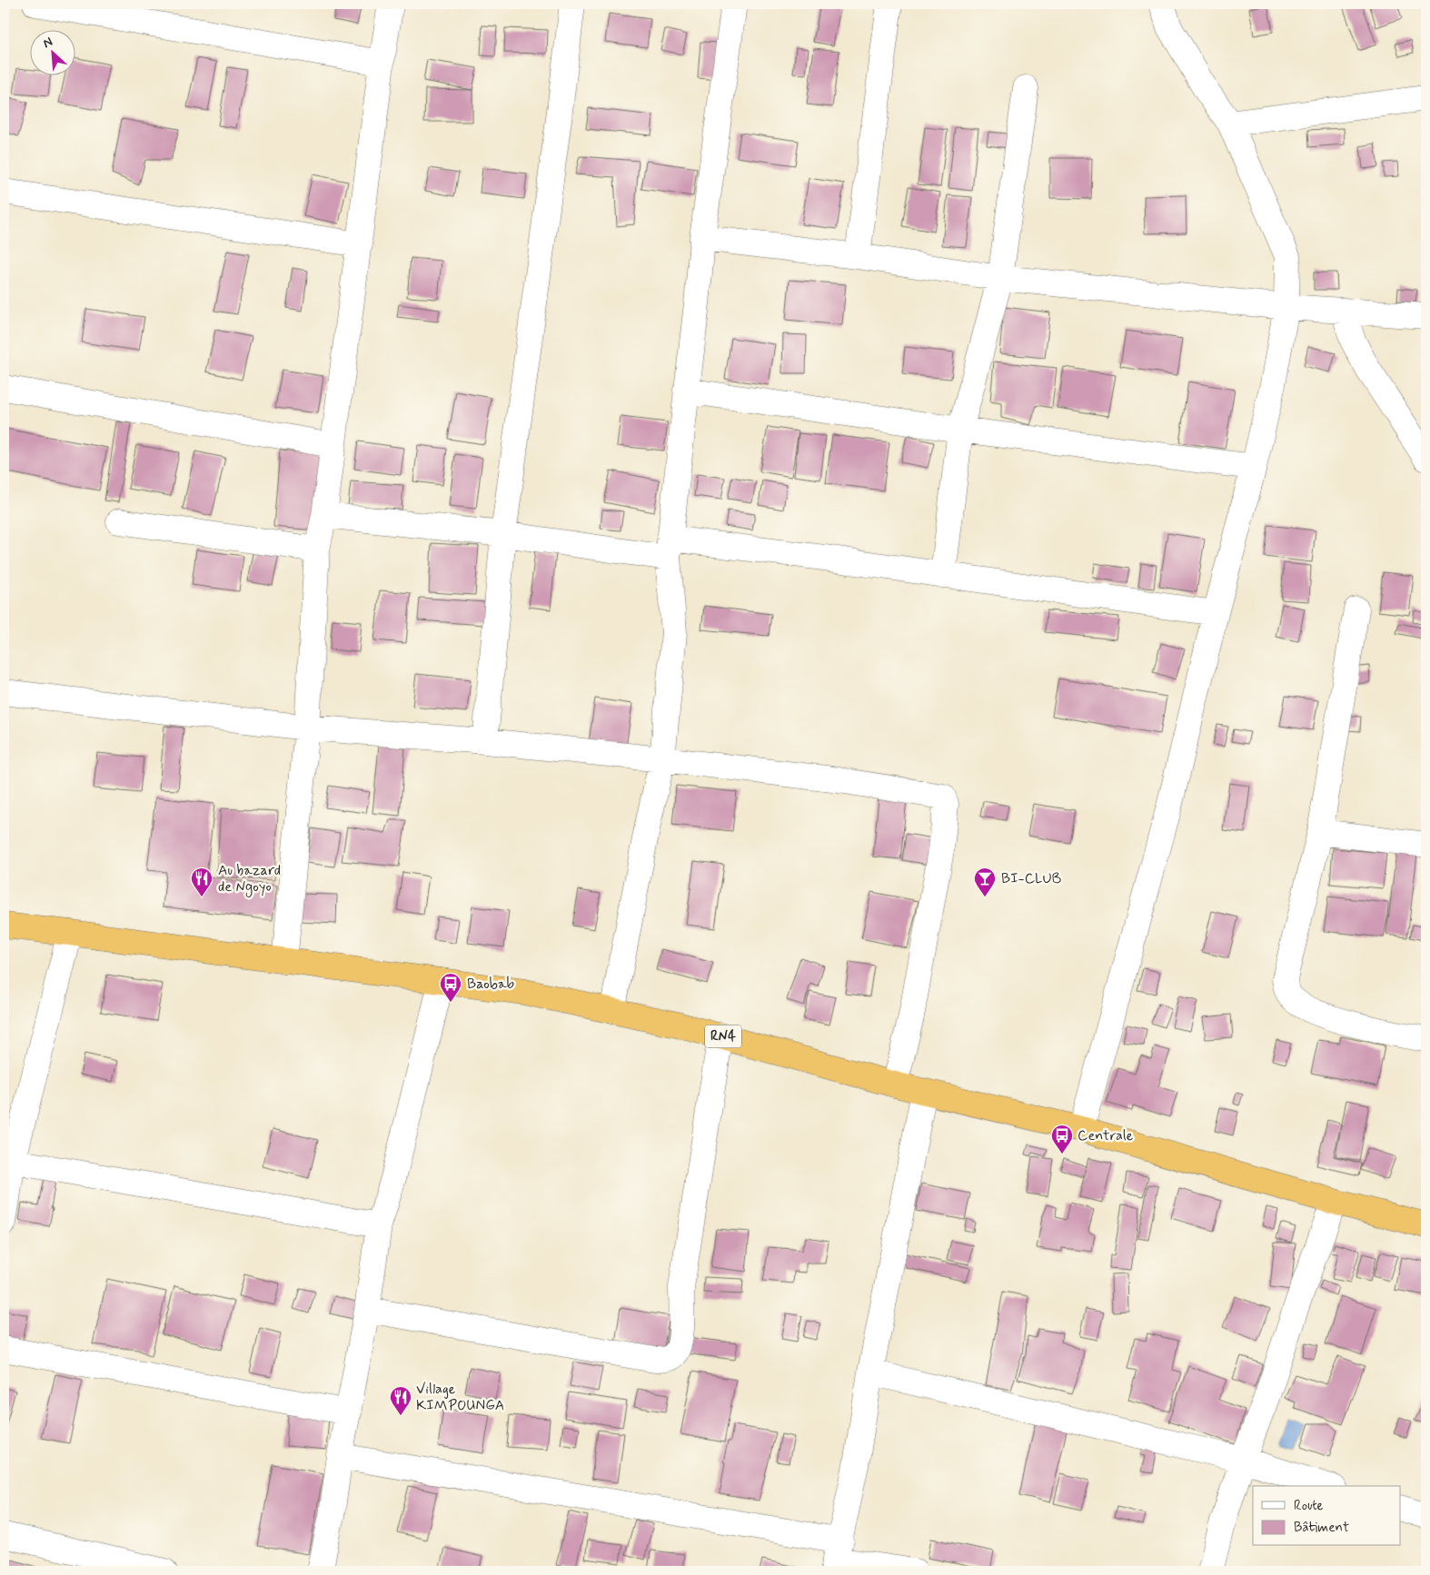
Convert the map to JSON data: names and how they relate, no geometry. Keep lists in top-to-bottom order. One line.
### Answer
{"streets":{"highway":["RN4"]},"places":{"restaurant":["Au bazard de Ngoyo","Village KIMPOUNGA"],"bar":["BI-CLUB"],"bus stop":["Baobab","Centrale"]},"legend":["Route","Bâtiment"],"north":"top left"}
